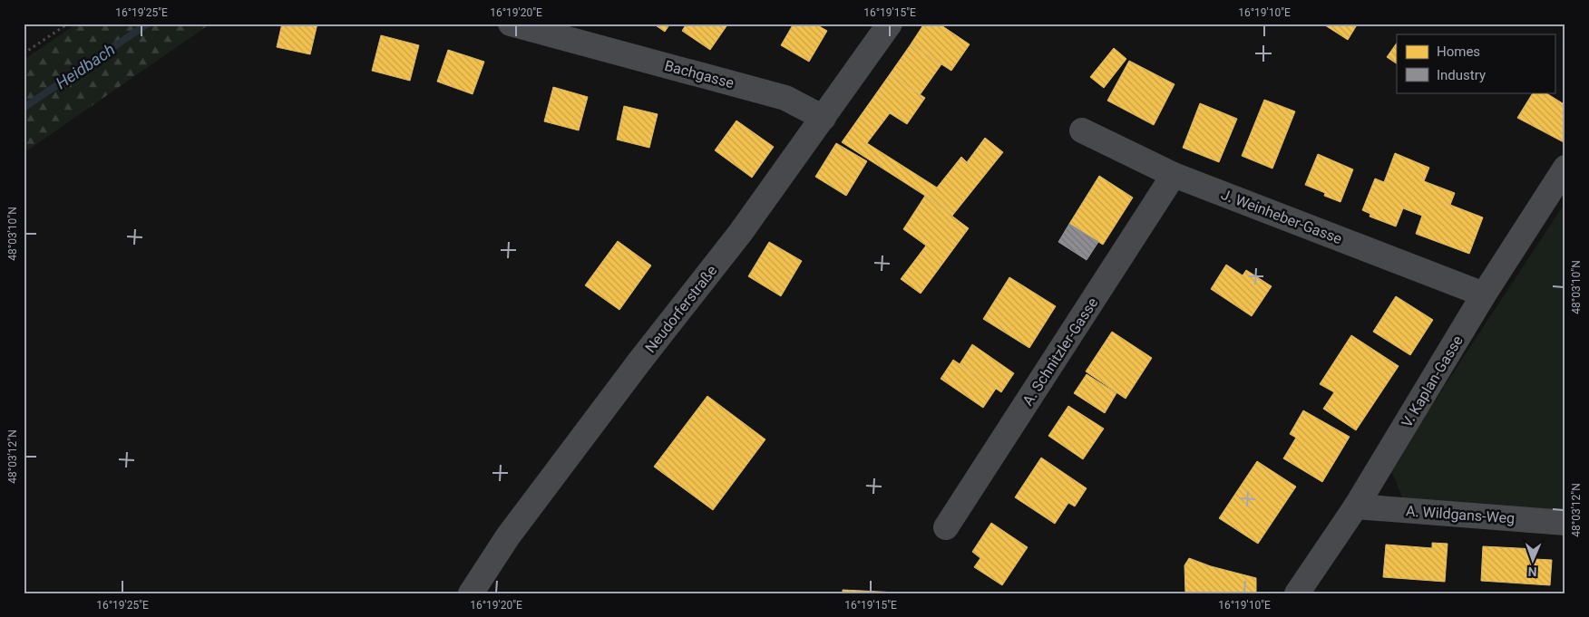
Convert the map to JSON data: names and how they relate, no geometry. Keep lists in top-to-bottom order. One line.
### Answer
{"streets":{"street":["Bachgasse","J. Weinheber-Gasse","Neudorferstraße","A. Schnitzler-Gasse","V. Kaplan-Gasse","A. Wildgans-Weg"]},"crossings":[["Bachgasse","Neudorferstraße"],["J. Weinheber-Gasse","A. Schnitzler-Gasse"],["J. Weinheber-Gasse","V. Kaplan-Gasse"],["V. Kaplan-Gasse","A. Wildgans-Weg"]],"water":["Heidbach"],"legend":["Homes","Industry"],"north":"bottom","coordinates":["16°19'25\"E","16°19'20\"E","16°19'15\"E","16°19'10\"E","48°03'10\"N","48°03'12\"N"]}
